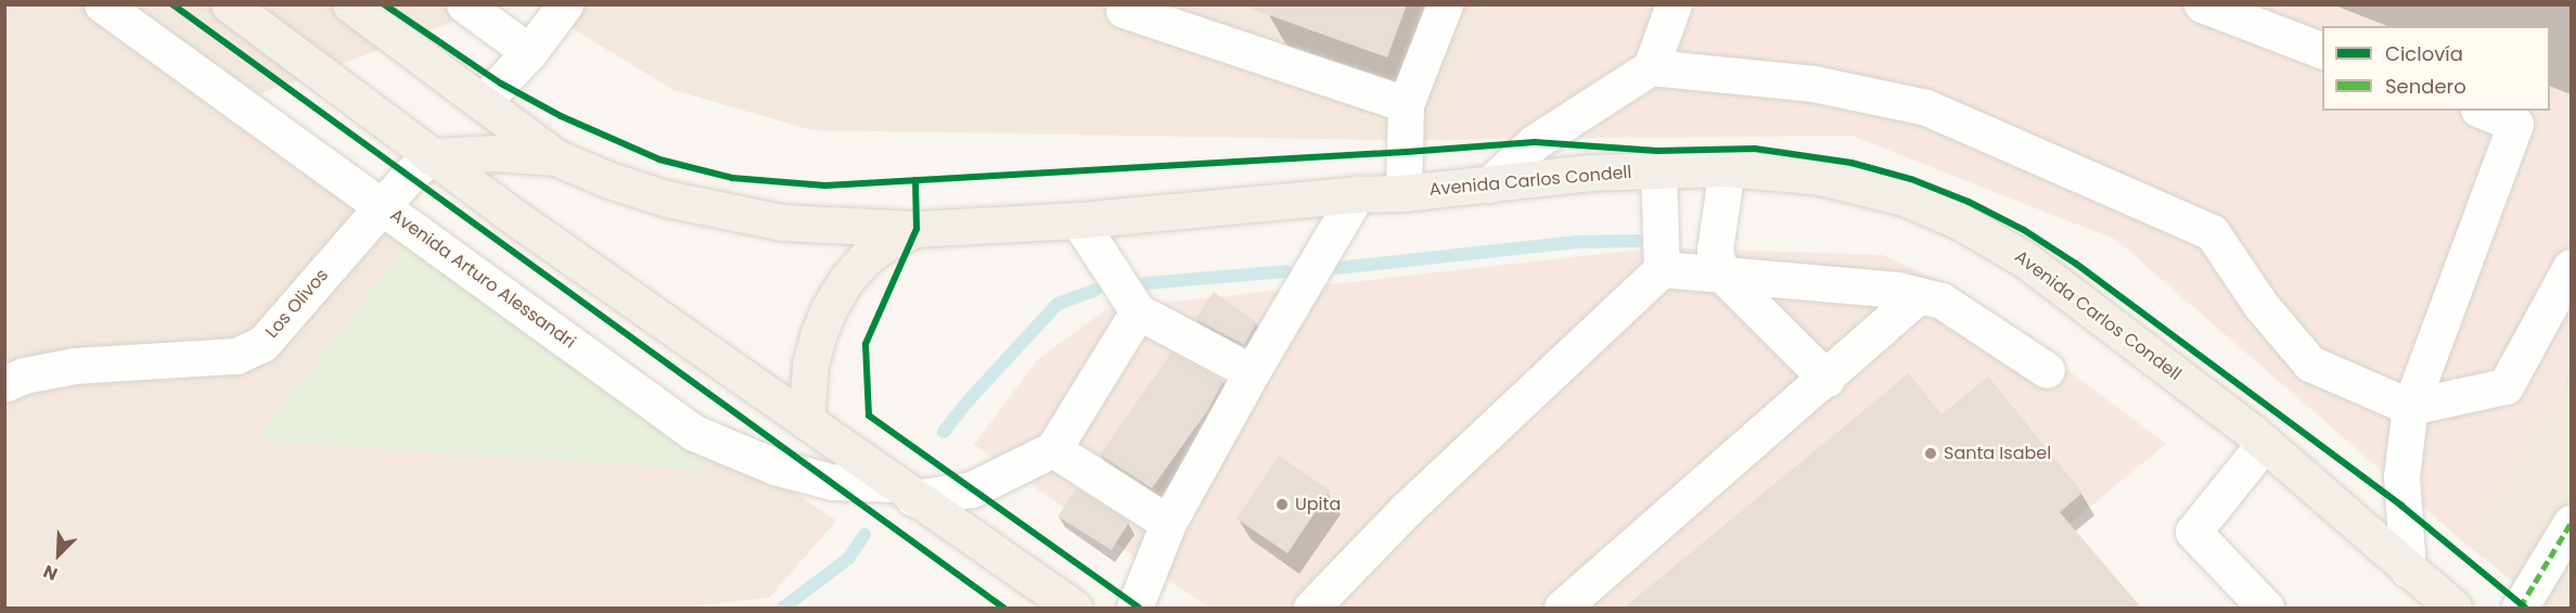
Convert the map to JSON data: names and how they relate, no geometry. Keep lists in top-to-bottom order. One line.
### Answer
{"streets":{"main road":["Avenida Carlos Condell"],"street":["Avenida Arturo Alessandri","Los Olivos"]},"crossings":[["Avenida Arturo Alessandri","Los Olivos"]],"places":["Santa Isabel","Upita"],"legend":["Ciclovía","Sendero"],"north":"bottom left"}
